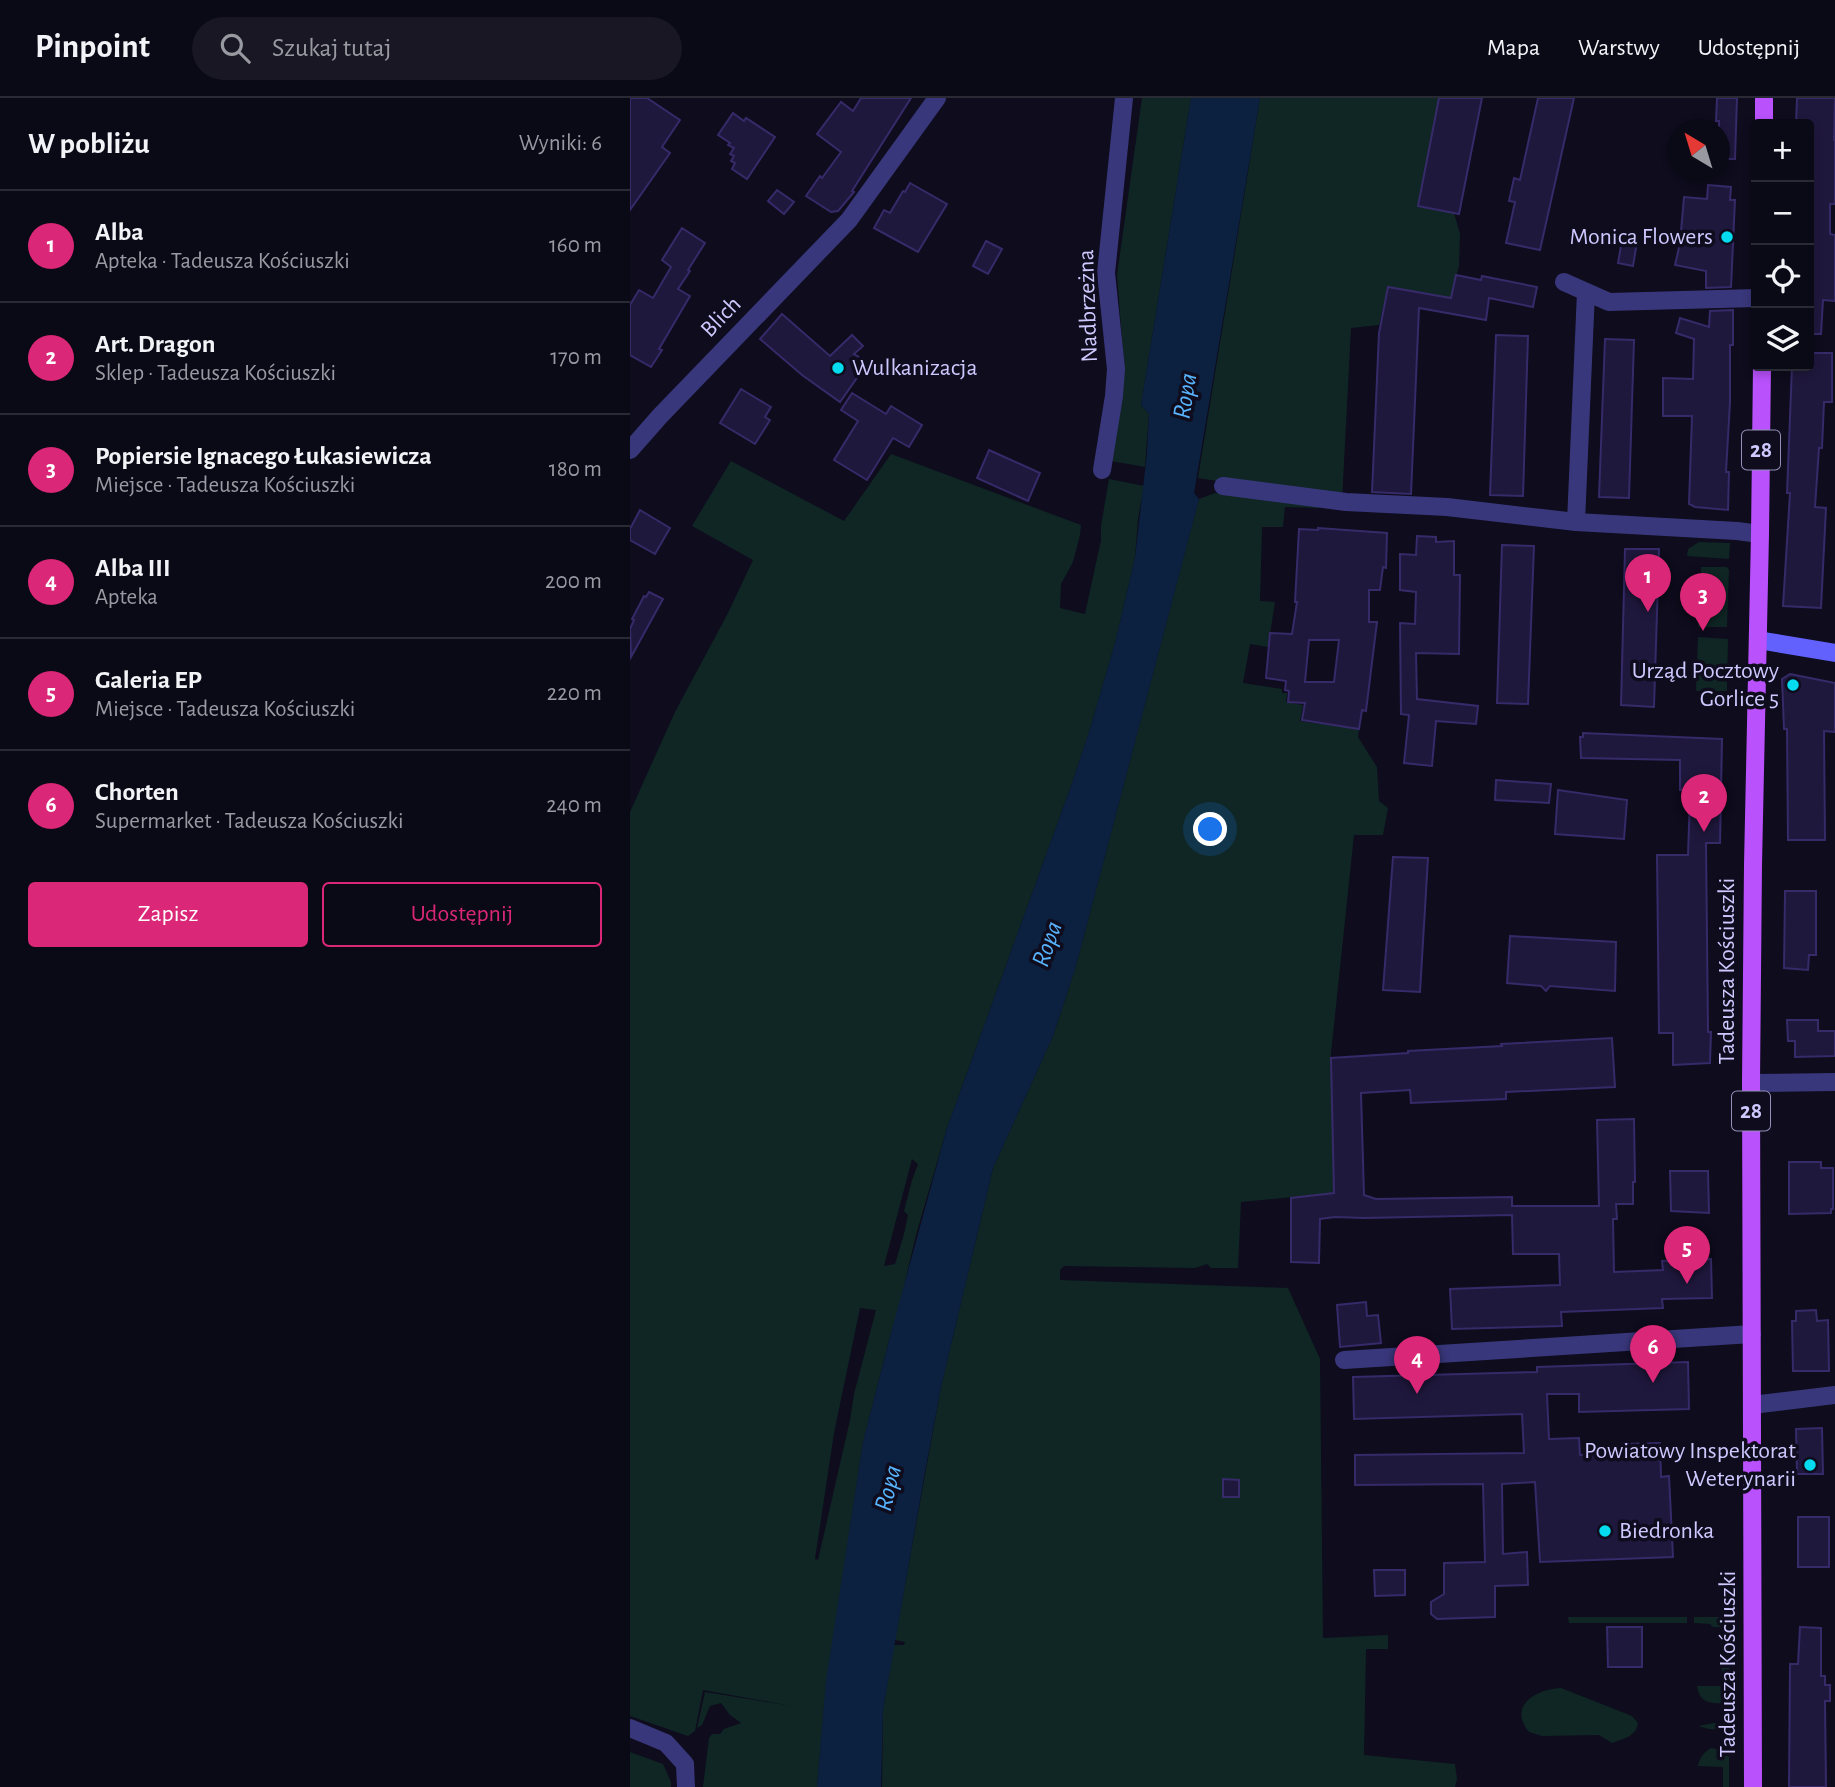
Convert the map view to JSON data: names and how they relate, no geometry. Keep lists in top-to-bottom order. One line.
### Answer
{"streets":{"main road":["28","Tadeusza Kościuszki"],"street":["Nadbrzeżna","Blich"]},"water":["Ropa"],"places":["Monica Flowers","Wulkanizacja","Urząd Pocztowy Gorlice 5","Powiatowy Inspektorat Weterynarii","Biedronka"],"north":"top left","page":{"header":"Pinpoint","search":"Szukaj tutaj","nav":["Mapa","Warstwy","Udostępnij"],"heading":["W pobliżu","Wyniki: 6"],"map_buttons":["+","−"],"list":[{"mark":"1","name":"Alba","note":"Apteka · Tadeusza Kościuszki","value":"160 m"},{"mark":"2","name":"Art. Dragon","note":"Sklep · Tadeusza Kościuszki","value":"170 m"},{"mark":"3","name":"Popiersie Ignacego Łukasiewicza","note":"Miejsce · Tadeusza Kościuszki","value":"180 m"},{"mark":"4","name":"Alba III","note":"Apteka","value":"200 m"},{"mark":"5","name":"Galeria EP","note":"Miejsce · Tadeusza Kościuszki","value":"220 m"},{"mark":"6","name":"Chorten","note":"Supermarket · Tadeusza Kościuszki","value":"240 m"}],"pins":["1","3","2","5","6","4"],"buttons":["Zapisz","Udostępnij"]}}
